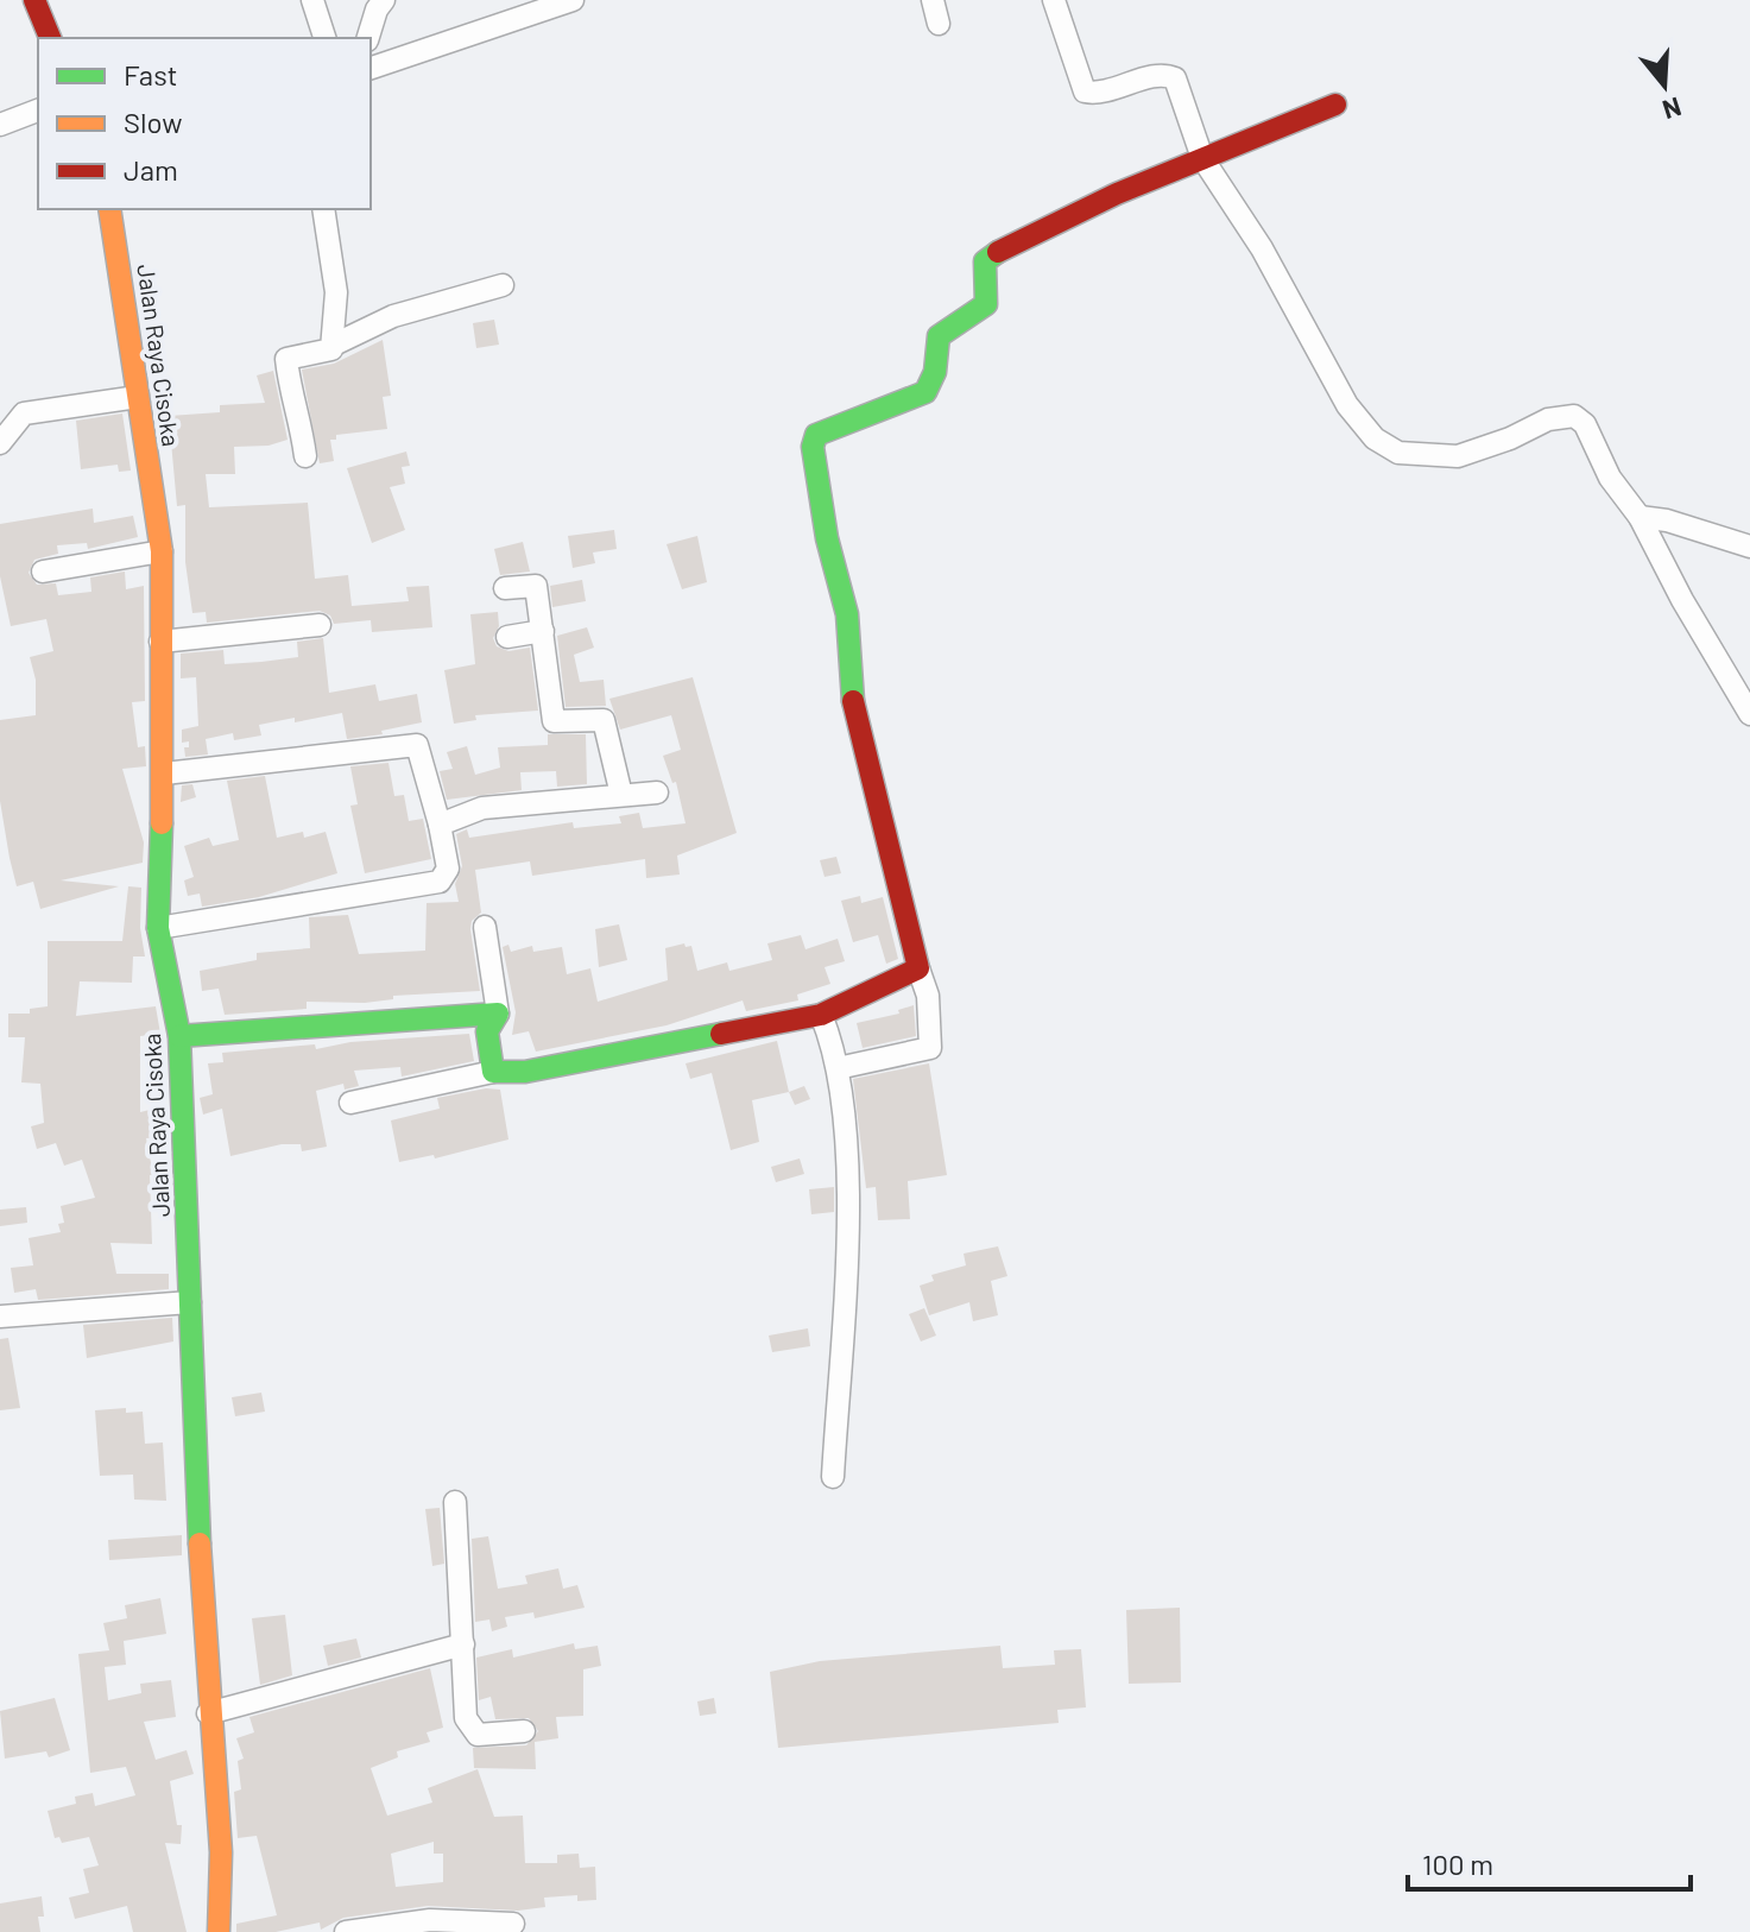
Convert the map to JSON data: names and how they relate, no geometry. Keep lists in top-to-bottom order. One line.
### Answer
{"streets":{"street":["Jalan Raya Cisoka"]},"legend":["Fast","Slow","Jam"],"scale_bar":"100 m","north":"bottom"}
